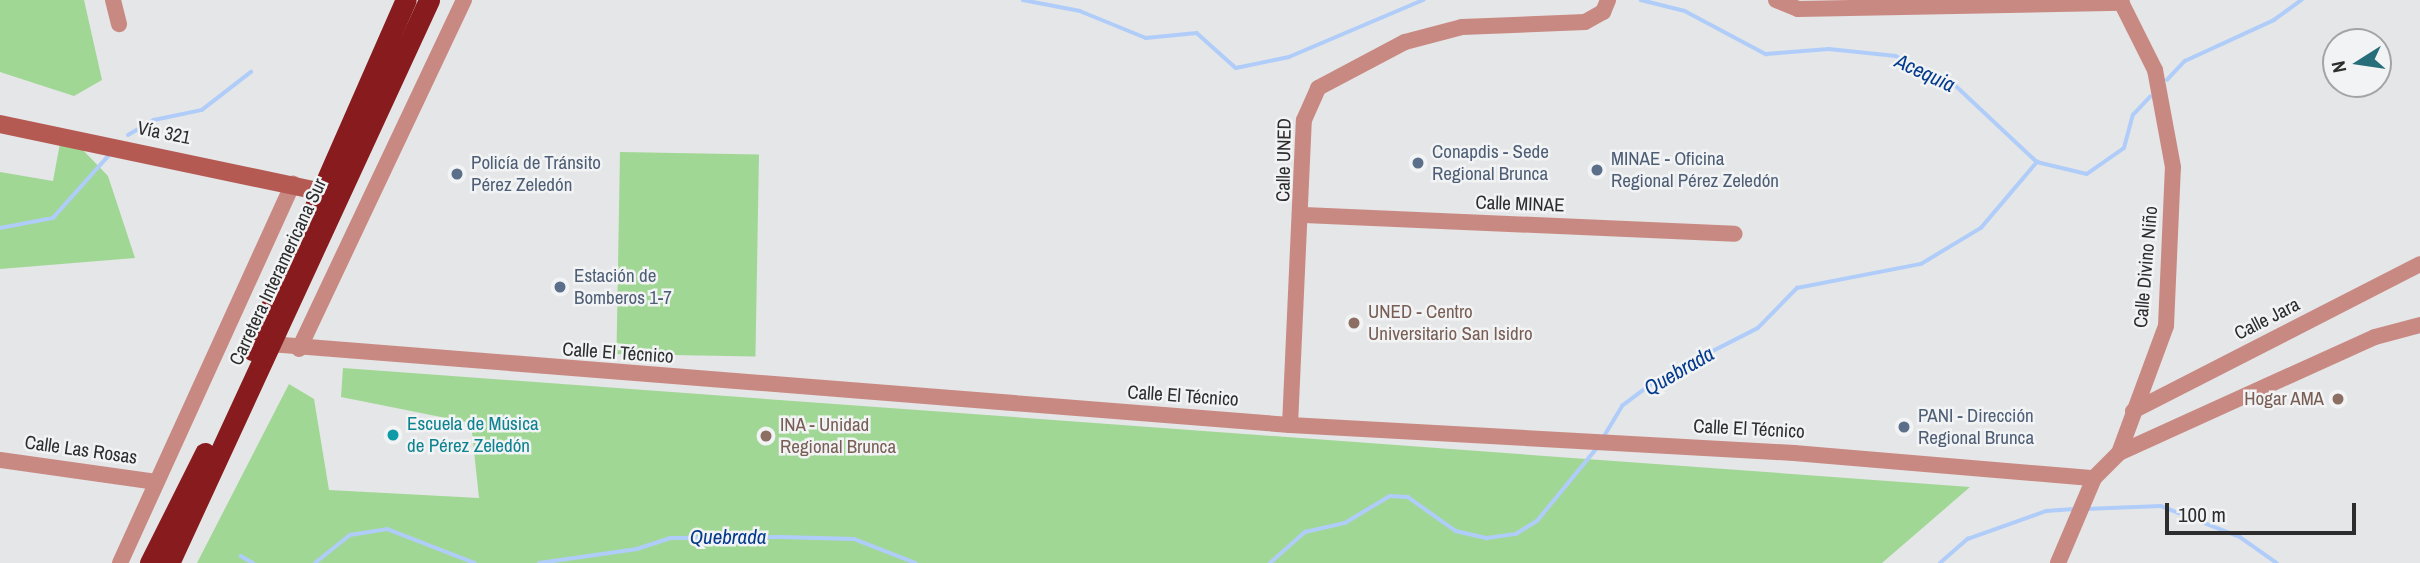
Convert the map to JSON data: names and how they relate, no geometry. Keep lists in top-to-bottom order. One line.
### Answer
{"streets":{"highway":["Carretera Interamericana Sur"],"street":["Vía 321","Calle UNED","Calle MINAE","Calle Divino Niño","Calle Jara","Calle El Técnico","Calle Las Rosas"]},"crossings":[["Vía 321","Carretera Interamericana Sur"],["Calle UNED","Calle MINAE"],["Calle UNED","Calle El Técnico"],["Calle Divino Niño","Calle Jara"],["Calle Divino Niño","Calle El Técnico"],["Carretera Interamericana Sur","Calle El Técnico"]],"water":["Acequia","Quebrada"],"places":["Conapdis - Sede Regional Brunca","MINAE - Oficina Regional Pérez Zeledón","Policía de Tránsito Pérez Zeledón","Estación de Bomberos 1-7","UNED - Centro Universitario San Isidro","Hogar AMA","PANI - Dirección Regional Brunca","Escuela de Música de Pérez Zeledón","INA - Unidad Regional Brunca"],"scale_bar":"100 m","north":"left"}
